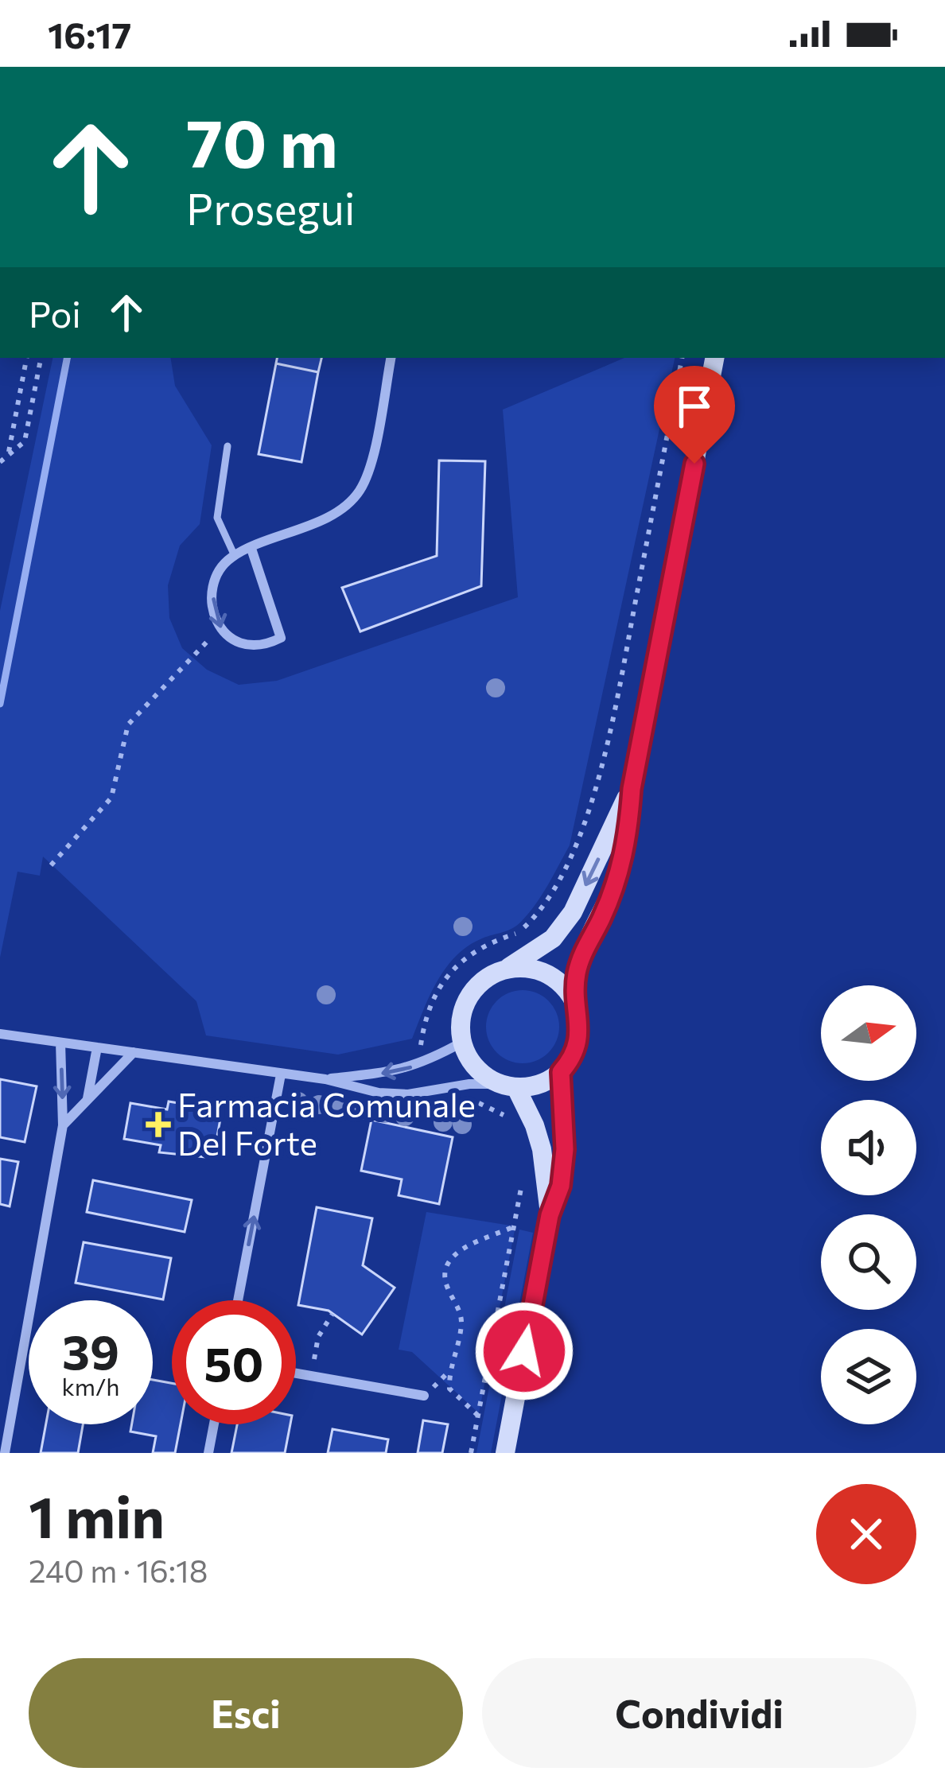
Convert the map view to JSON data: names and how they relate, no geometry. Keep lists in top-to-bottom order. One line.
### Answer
{"places":{"health":["Farmacia Comunale Del Forte"]},"north":"right","page":{"status":"16:17","turn":["70 m","Prosegui"],"then":"Poi","speed":"39 km/h","limit":"50","heading":["1 min","240 m · 16:18"],"buttons":["Esci","Condividi"]}}
